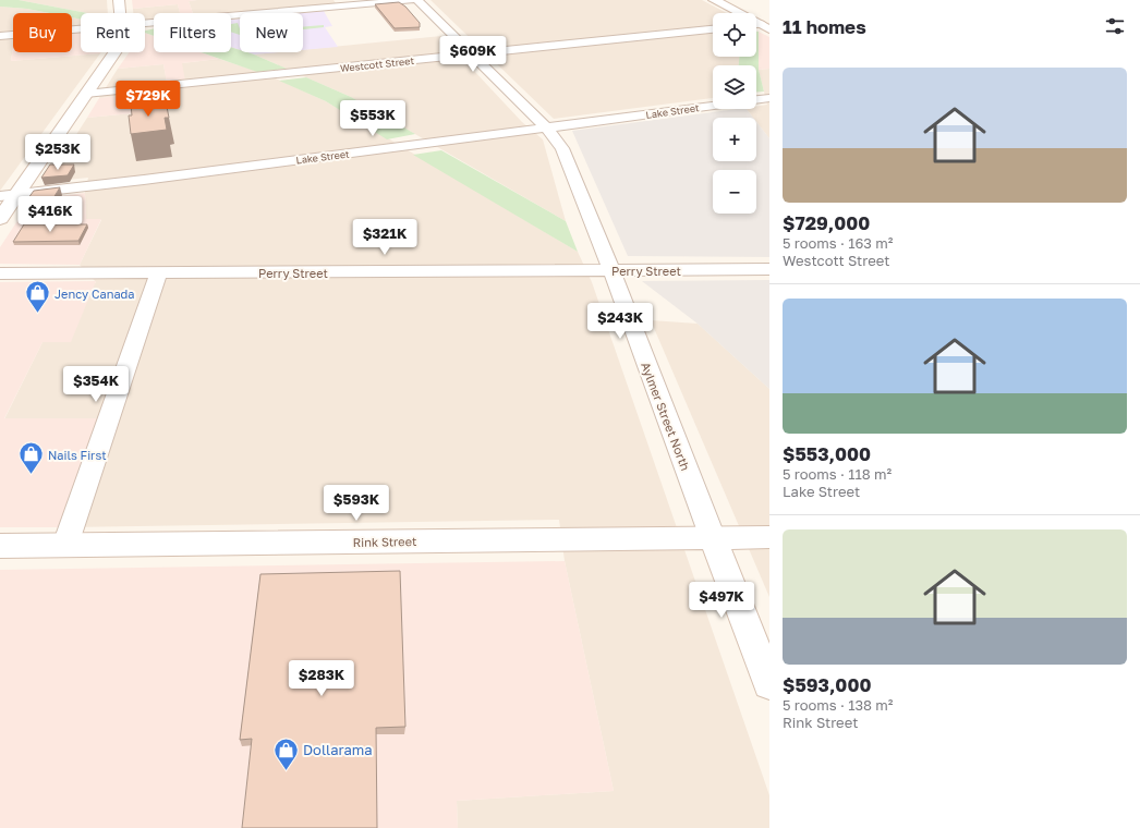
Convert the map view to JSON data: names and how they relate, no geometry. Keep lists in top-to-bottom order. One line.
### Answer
{"streets":{"main road":["Aylmer Street North","Rink Street"],"street":["Westcott Street","Lake Street","Perry Street"]},"crossings":[["Westcott Street","Aylmer Street North"],["Lake Street","Aylmer Street North"],["Perry Street","Aylmer Street North"],["Aylmer Street North","Rink Street"]],"places":{"shop":["Jency Canada","Nails First","Dollarama"]},"page":{"heading":"11 homes","map_buttons":["+","−"],"chip":["Buy","Rent","Filters","New"],"price":["$609K","$729K","$553K","$253K","$416K","$321K","$243K","$354K","$593K","$497K","$283K"],"list":[{"name":"$729,000","note":"5 rooms · 163 m² · Westcott Street"},{"name":"$553,000","note":"5 rooms · 118 m² · Lake Street"},{"name":"$593,000","note":"5 rooms · 138 m² · Rink Street"}]}}
